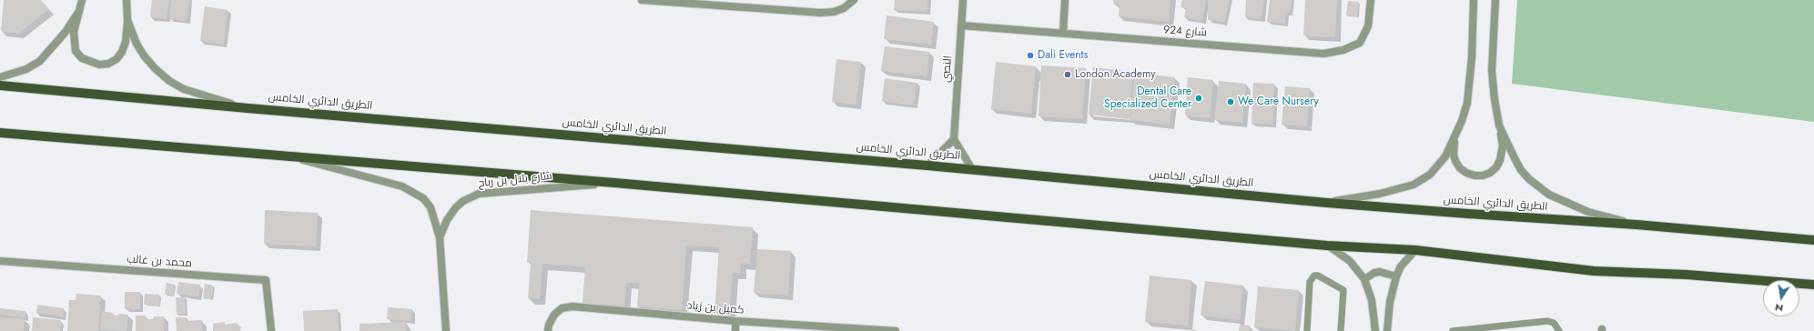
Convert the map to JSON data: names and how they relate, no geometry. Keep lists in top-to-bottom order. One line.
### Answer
{"streets":{"main road":["الطريق الدائري الخامس"],"street":["شارع 924","النصي","شارع بلال بن رباح","محمد بن غالب","كميل بن زياد"]},"crossings":[["شارع 924","النصي"]],"places":["Dali Events","London Academy","Dental Care Specialized Center","We Care Nursery"],"north":"bottom"}
